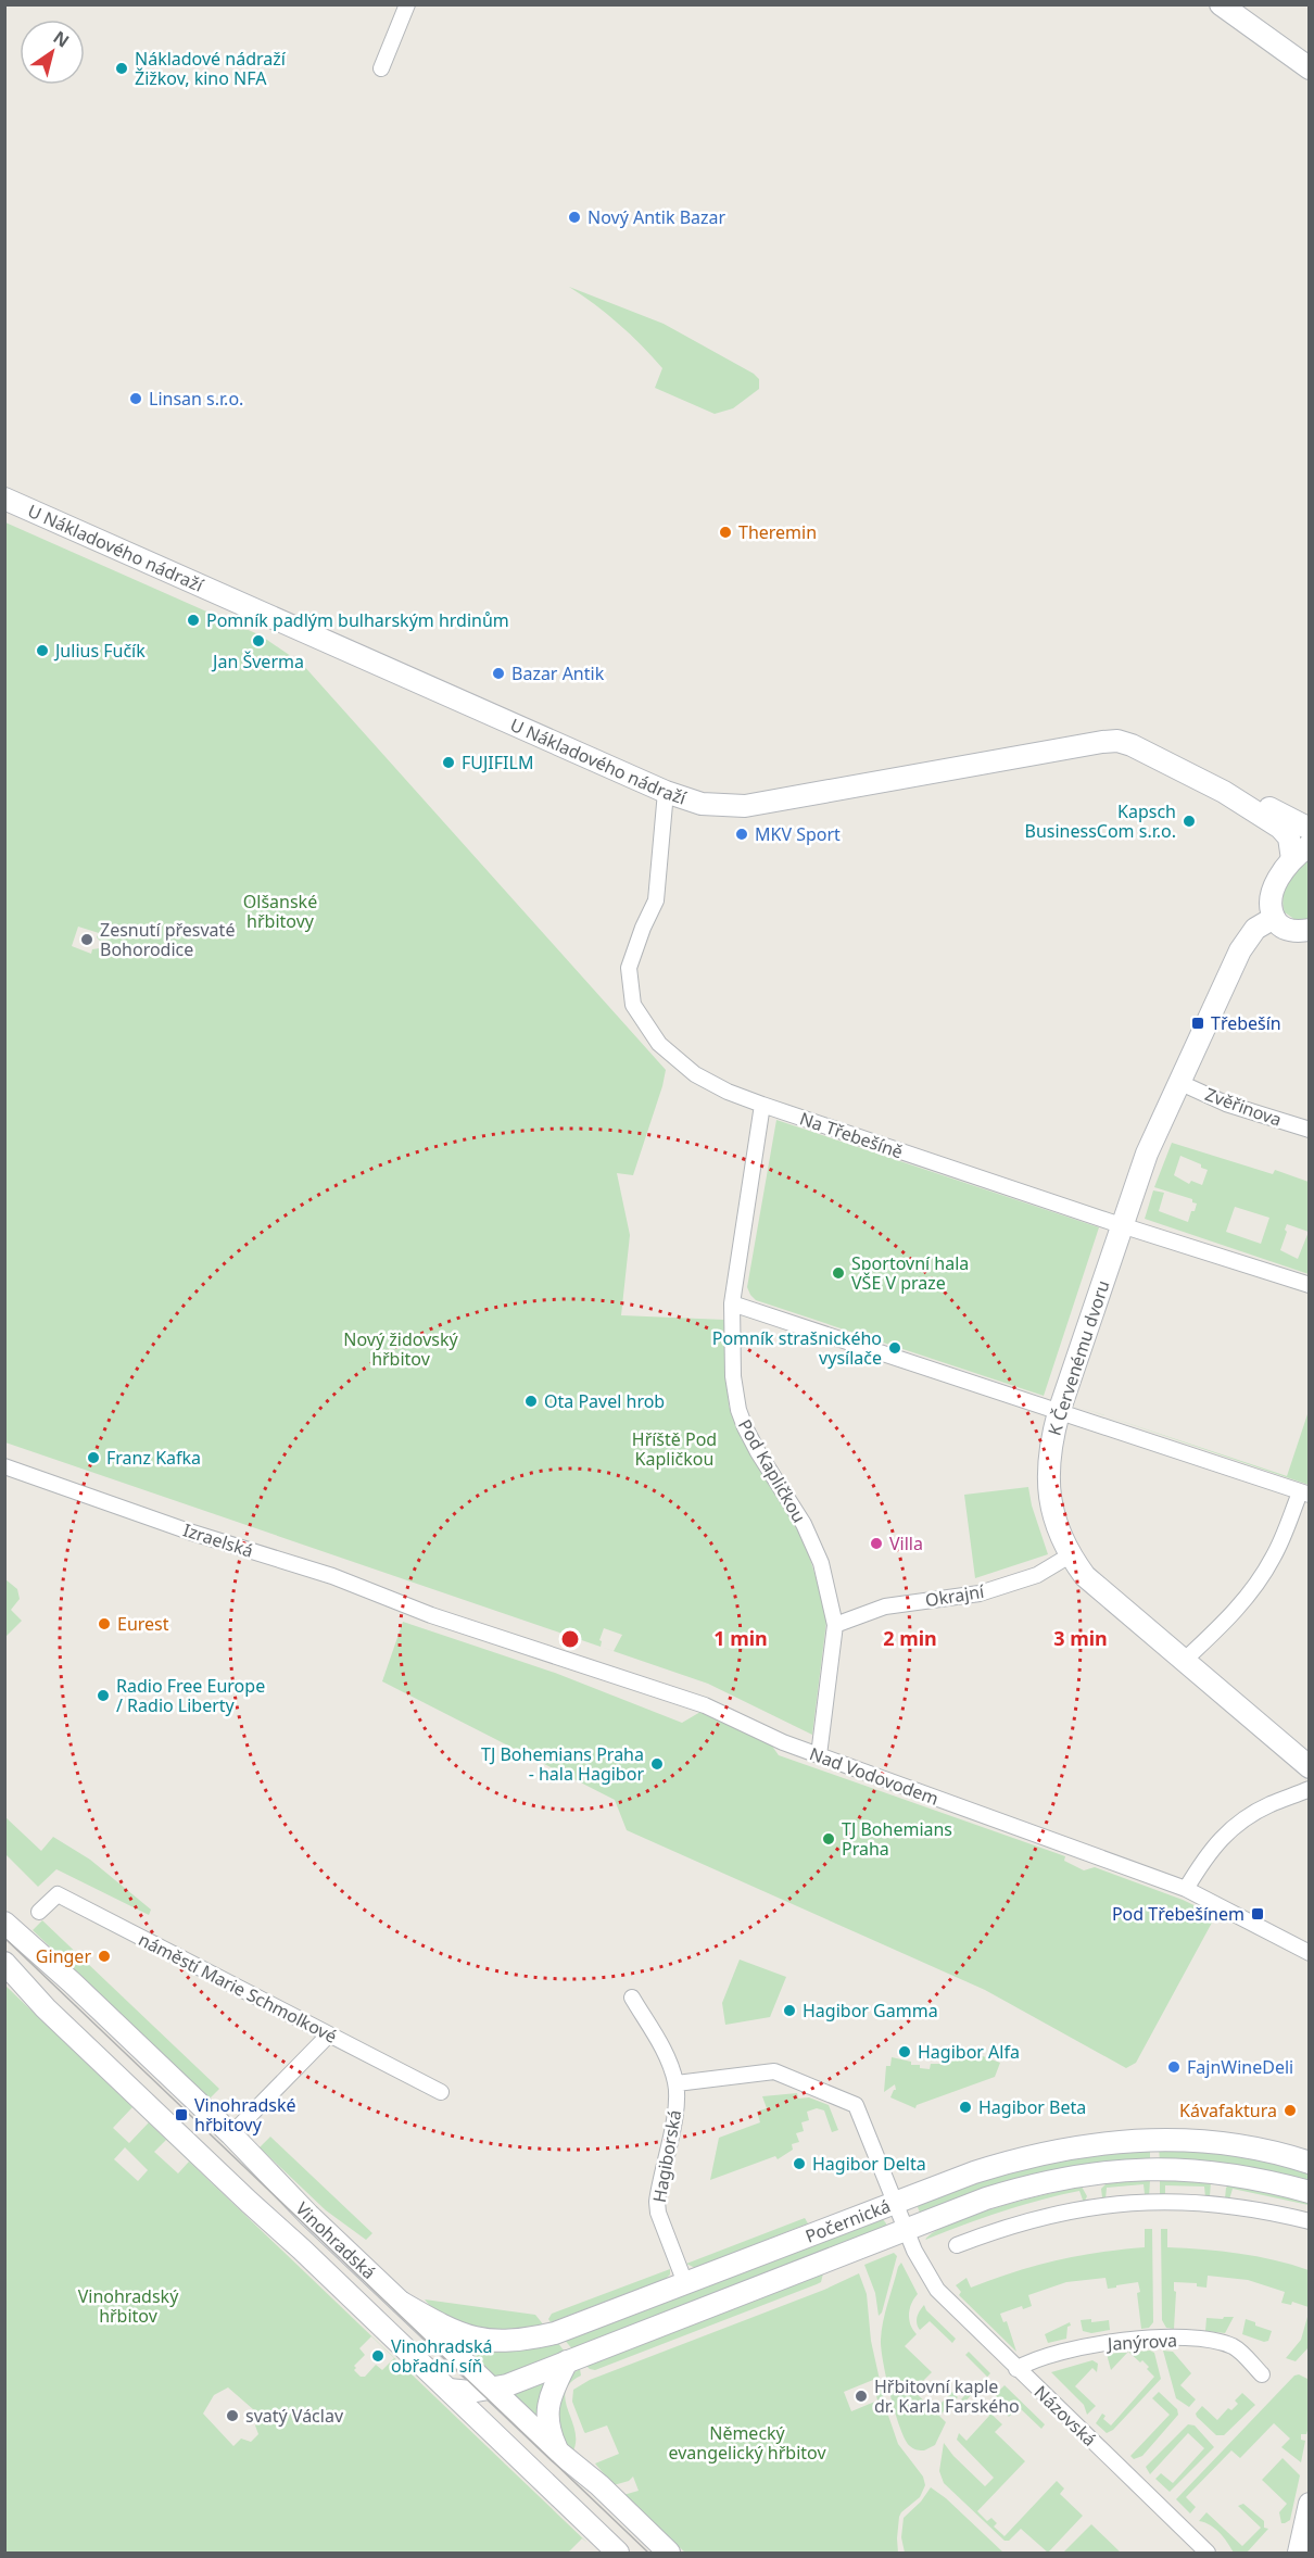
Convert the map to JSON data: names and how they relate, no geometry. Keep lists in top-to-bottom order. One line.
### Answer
{"streets":{"street":["U Nákladového nádraží","Zvěřinova","Na Třebešíně","K Červenému dvoru","Pod Kapličkou","Izraelská","Okrajní","Nad Vodovodem","náměstí Marie Schmolkové","Hagiborská","Počernická","Vinohradská","Janýrova","Názovská"]},"crossings":[["U Nákladového nádraží","Na Třebešíně"],["Zvěřinova","K Červenému dvoru"],["Na Třebešíně","K Červenému dvoru"],["Na Třebešíně","Pod Kapličkou"],["K Červenému dvoru","Okrajní"],["Pod Kapličkou","Okrajní"],["Pod Kapličkou","Nad Vodovodem"],["Izraelská","Nad Vodovodem"],["Hagiborská","Počernická"],["Hagiborská","Názovská"],["Počernická","Vinohradská"],["Počernická","Názovská"],["Janýrova","Názovská"]],"parks":["Olšanské hřbitovy","Nový židovský hřbitov","Hříště Pod Kapličkou","Vinohradský hřbitov","Německý evangelický hřbitov"],"places":{"other":["Nákladové nádraží Žižkov, kino NFA","Nový Antik Bazar","Linsan s.r.o.","Theremin","Pomník padlým bulharským hrdinům","Jan Šverma","Julius Fučík","Bazar Antik","FUJIFILM","Kapsch BusinessCom s.r.o.","MKV Sport","Zesnutí přesvaté Bohorodice","Sportovní hala VŠE V praze","Pomník strašnického vysílače","Ota Pavel hrob","Franz Kafka","Villa","Eurest","Radio Free Europe / Radio Liberty","TJ Bohemians Praha - hala Hagibor","TJ Bohemians Praha","Ginger","Hagibor Gamma","Hagibor Alfa","FajnWineDeli","Hagibor Beta","Kávafaktura","Hagibor Delta","Vinohradská obřadní síň","Hřbitovní kaple dr. Karla Farského","svatý Václav"],"transit":["Třebešín","Pod Třebešínem","Vinohradské hřbitovy"]},"north":"top right","rings":["1 min","2 min","3 min"]}
